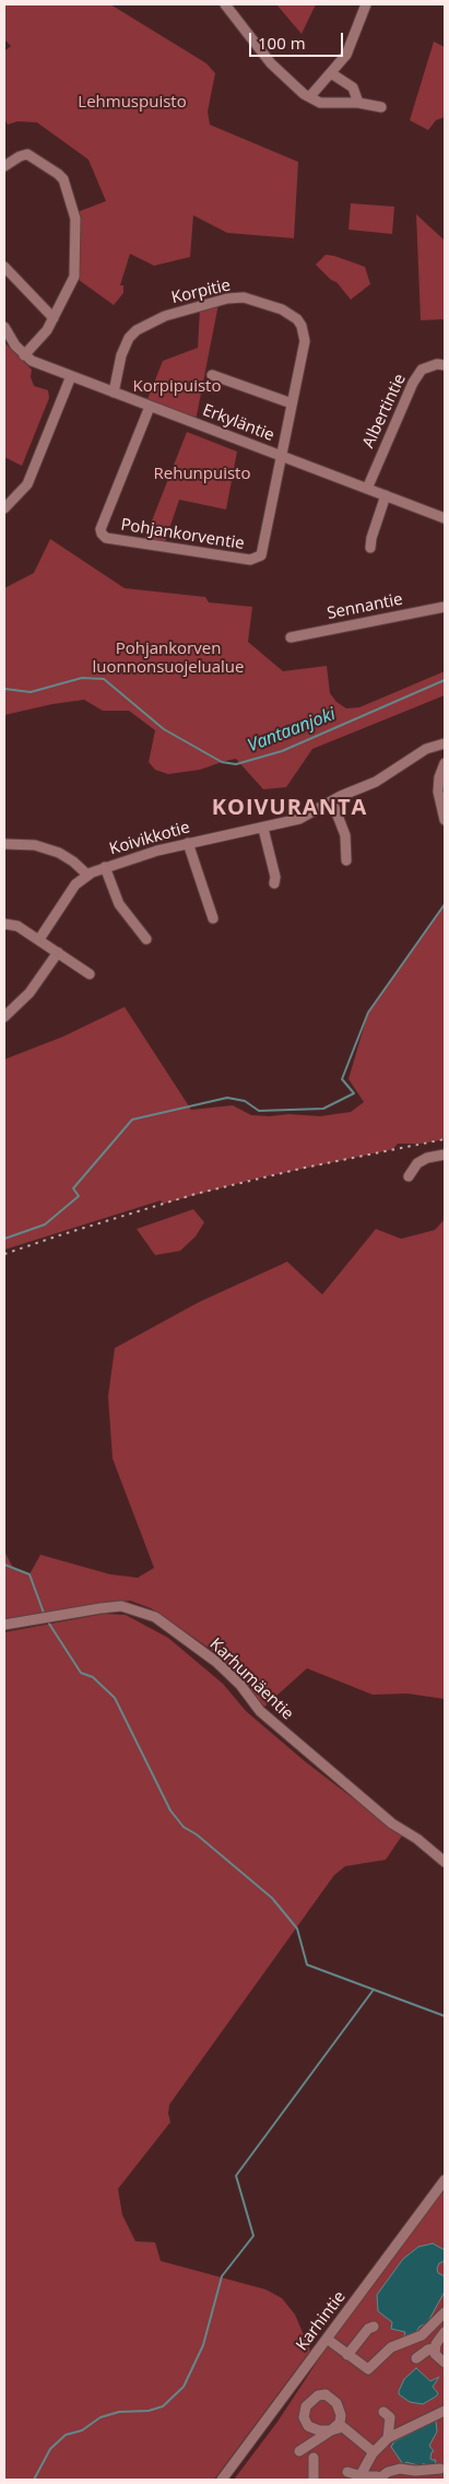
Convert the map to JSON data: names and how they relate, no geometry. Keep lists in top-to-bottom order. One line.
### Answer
{"streets":{"street":["Korpitie","Albertintie","Erkyläntie","Pohjankorventie","Sennantie","Koivikkotie","Karhumäentie","Karhintie"]},"crossings":[["Korpitie","Erkyläntie"],["Korpitie","Pohjankorventie"],["Albertintie","Erkyläntie"],["Erkyläntie","Pohjankorventie"]],"districts":["KOIVURANTA"],"water":["Vantaanjoki"],"parks":["Lehmuspuisto","Korpipuisto","Rehunpuisto","Pohjankorven luonnonsuojelualue"],"scale_bar":"100 m"}
